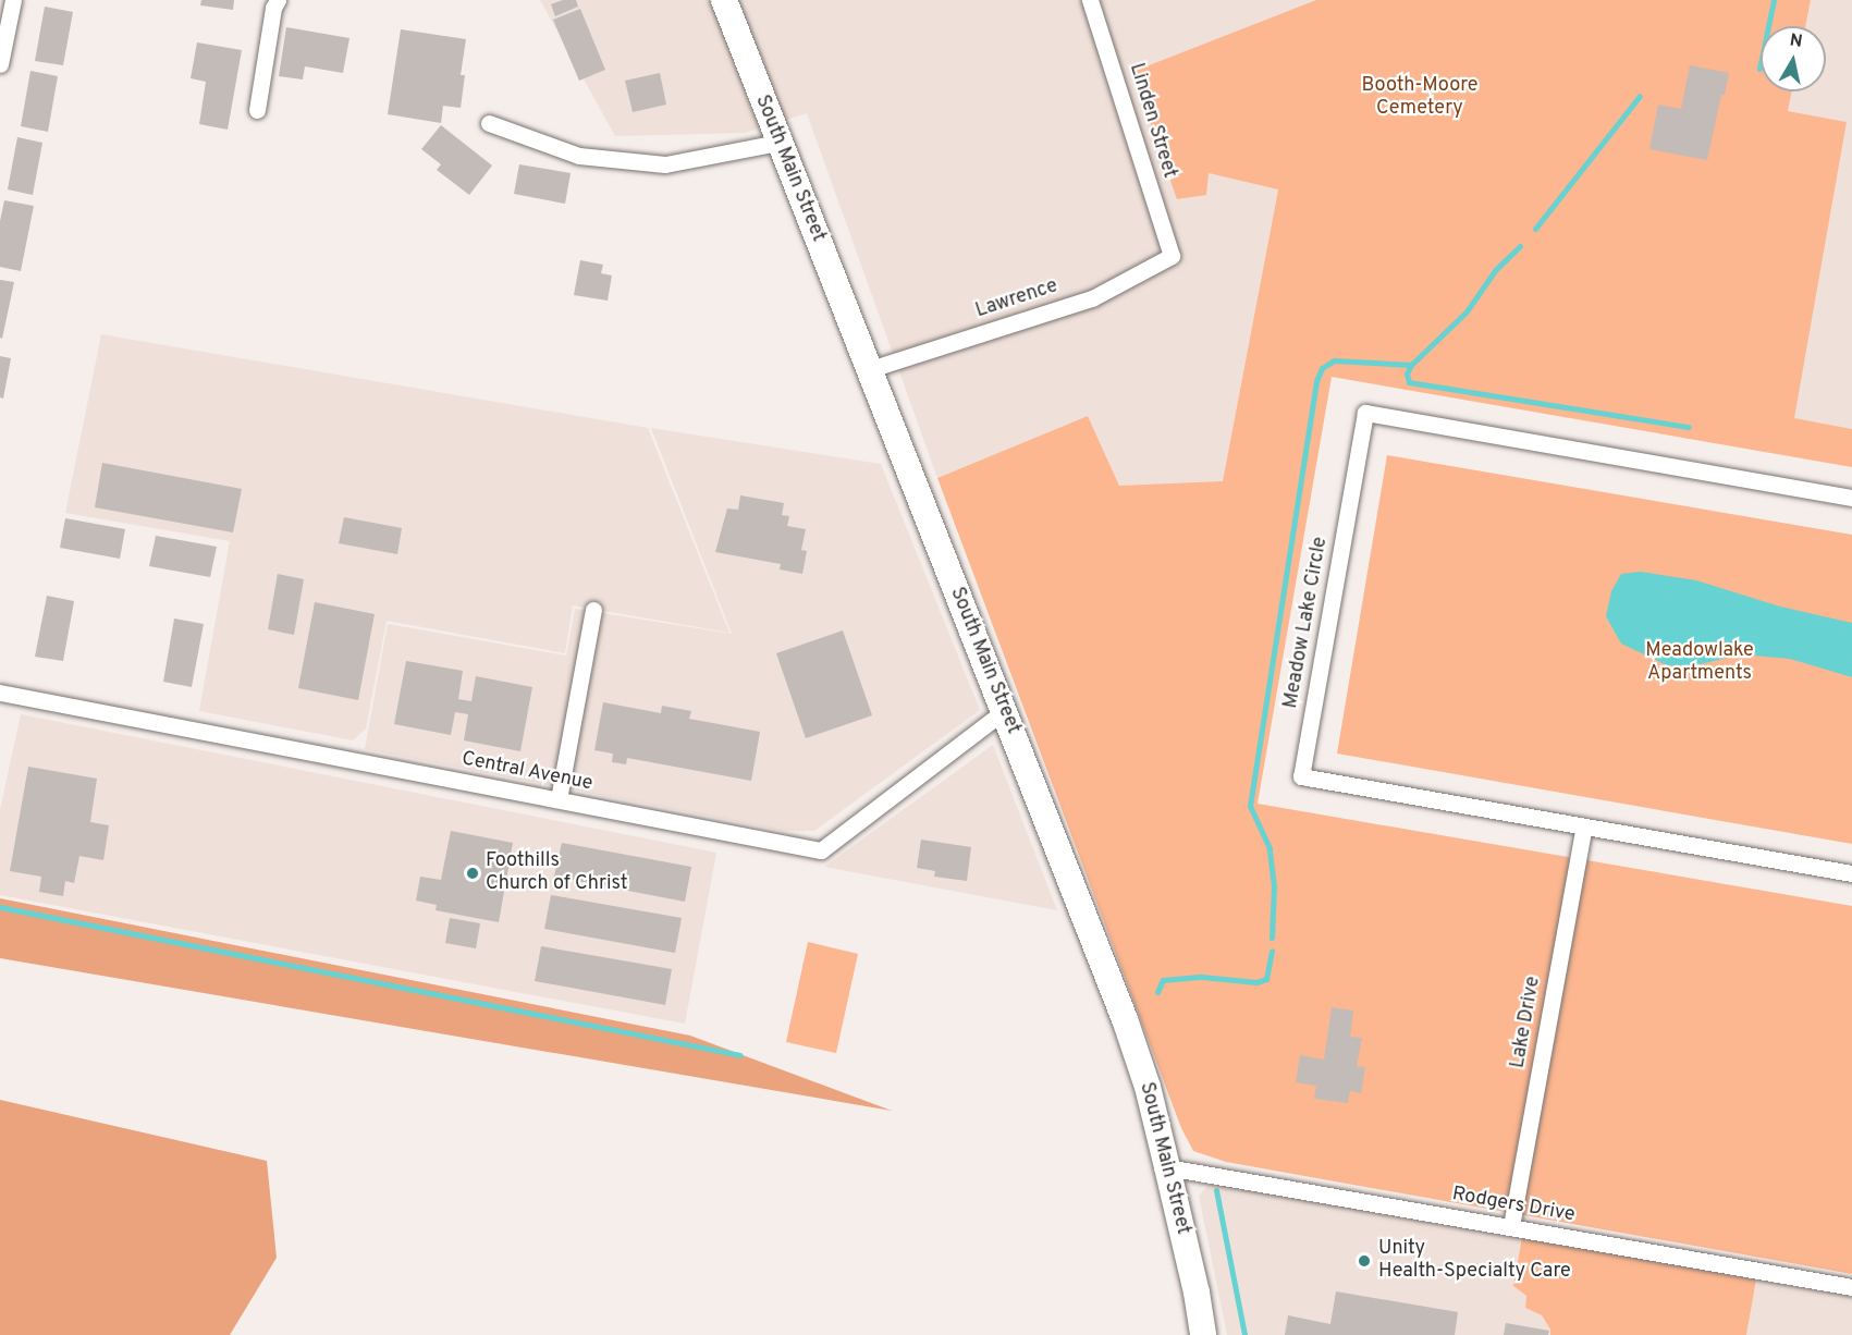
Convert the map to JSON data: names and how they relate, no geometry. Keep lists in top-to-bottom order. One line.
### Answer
{"streets":{"main road":["South Main Street"],"street":["Linden Street","Lawrence","Meadow Lake Circle","Central Avenue","Lake Drive","Rodgers Drive"]},"crossings":[["Linden Street","Lawrence"],["South Main Street","Lawrence"],["South Main Street","Central Avenue"],["South Main Street","Rodgers Drive"],["Meadow Lake Circle","Lake Drive"],["Lake Drive","Rodgers Drive"]],"parks":["Booth-Moore Cemetery","Meadowlake Apartments"],"places":["Foothills Church of Christ","Unity Health-Specialty Care"],"north":"top"}
